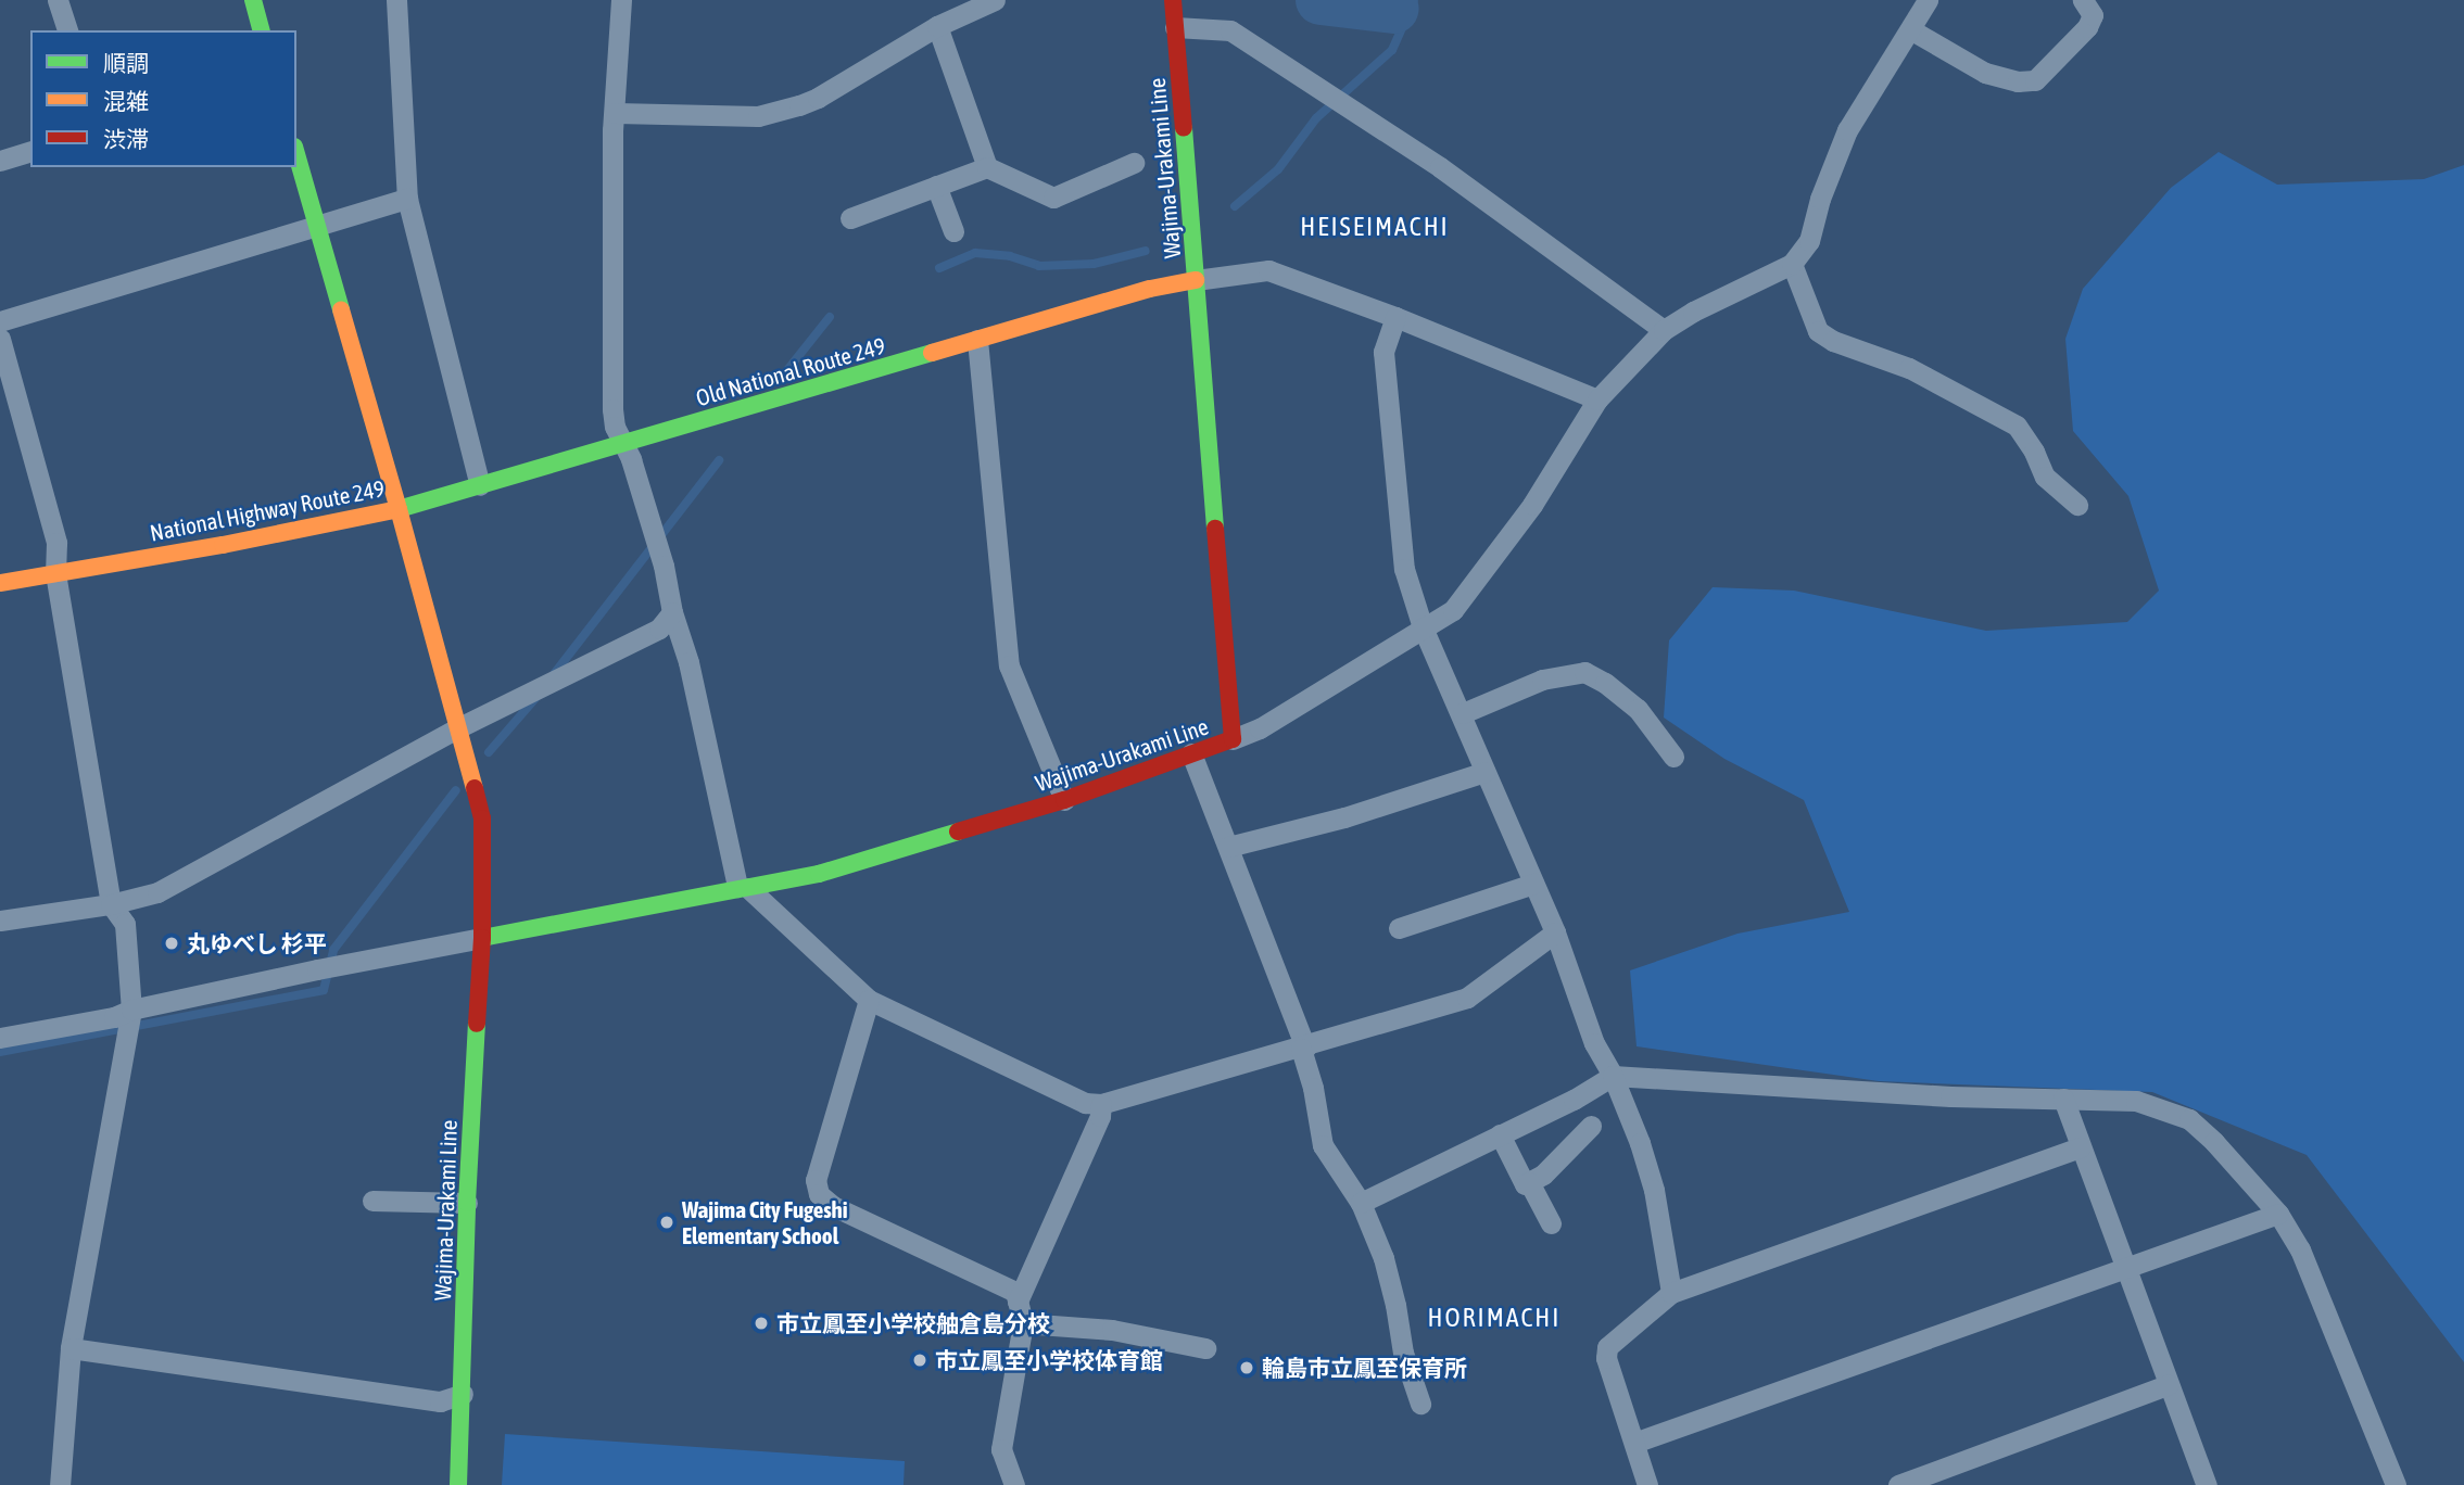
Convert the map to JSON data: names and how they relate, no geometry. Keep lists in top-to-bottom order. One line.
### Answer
{"streets":{"main road":["Wajima-Urakami Line","Old National Route 249","National Highway Route 249"]},"crossings":[["Wajima-Urakami Line","Old National Route 249"],["Wajima-Urakami Line","National Highway Route 249"],["Old National Route 249","National Highway Route 249"]],"districts":["HEISEIMACHI","HORIMACHI"],"places":["丸ゆべし 杉平","Wajima City Fugeshi Elementary School","市立鳳至小学校舳倉島分校","市立鳳至小学校体育館","輪島市立鳳至保育所"],"legend":["順調","混雑","渋滞"]}
